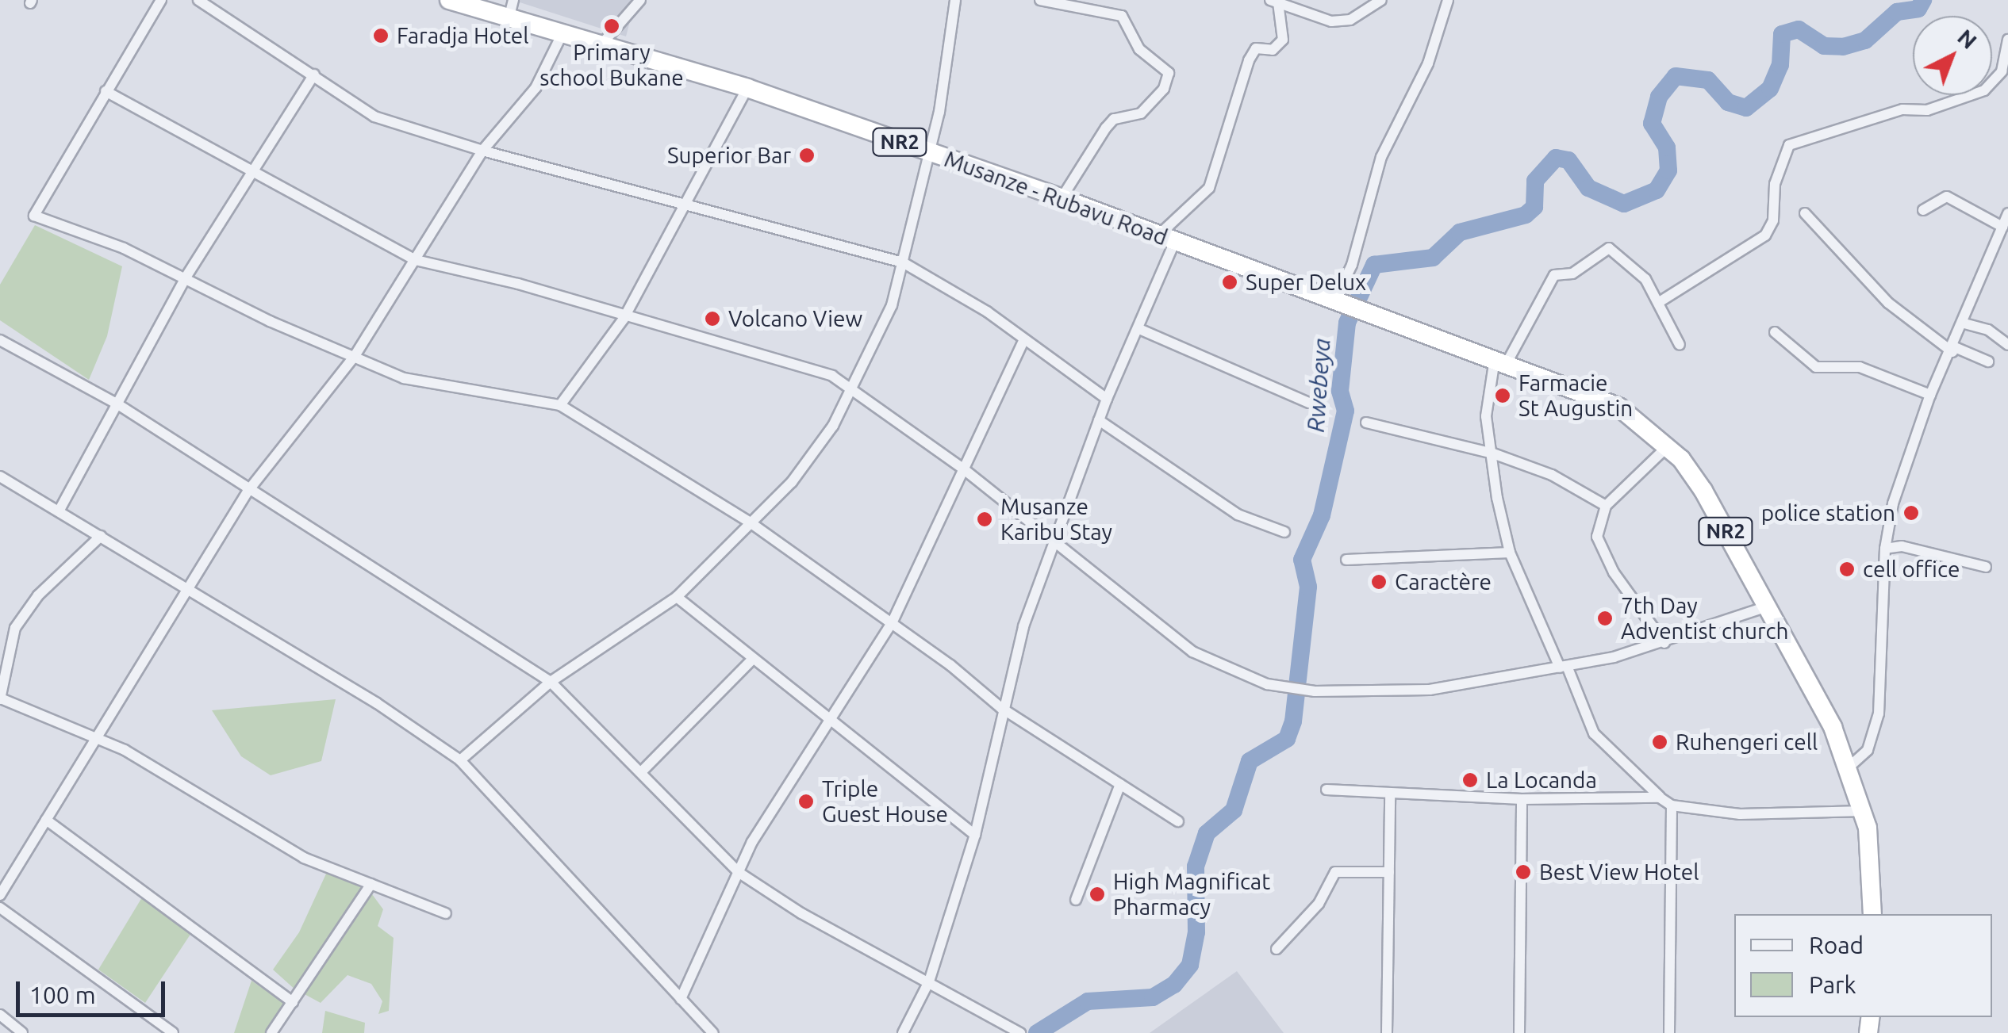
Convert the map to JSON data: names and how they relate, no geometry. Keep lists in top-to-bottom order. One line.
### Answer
{"streets":{"highway":["NR2","Musanze - Rubavu Road"]},"crossings":[["NR2","Musanze - Rubavu Road"]],"water":["Rwebeya"],"places":["Primary school Bukane","Faradja Hotel","Superior Bar","Super Delux","Volcano View","Farmacie St Augustin","police station","Musanze Karibu Stay","cell office","Caractère","7th Day Adventist church","Ruhengeri cell","La Locanda","Triple Guest House","Best View Hotel","High Magnificat Pharmacy"],"legend":["Road","Park"],"scale_bar":"100 m","north":"top right"}
